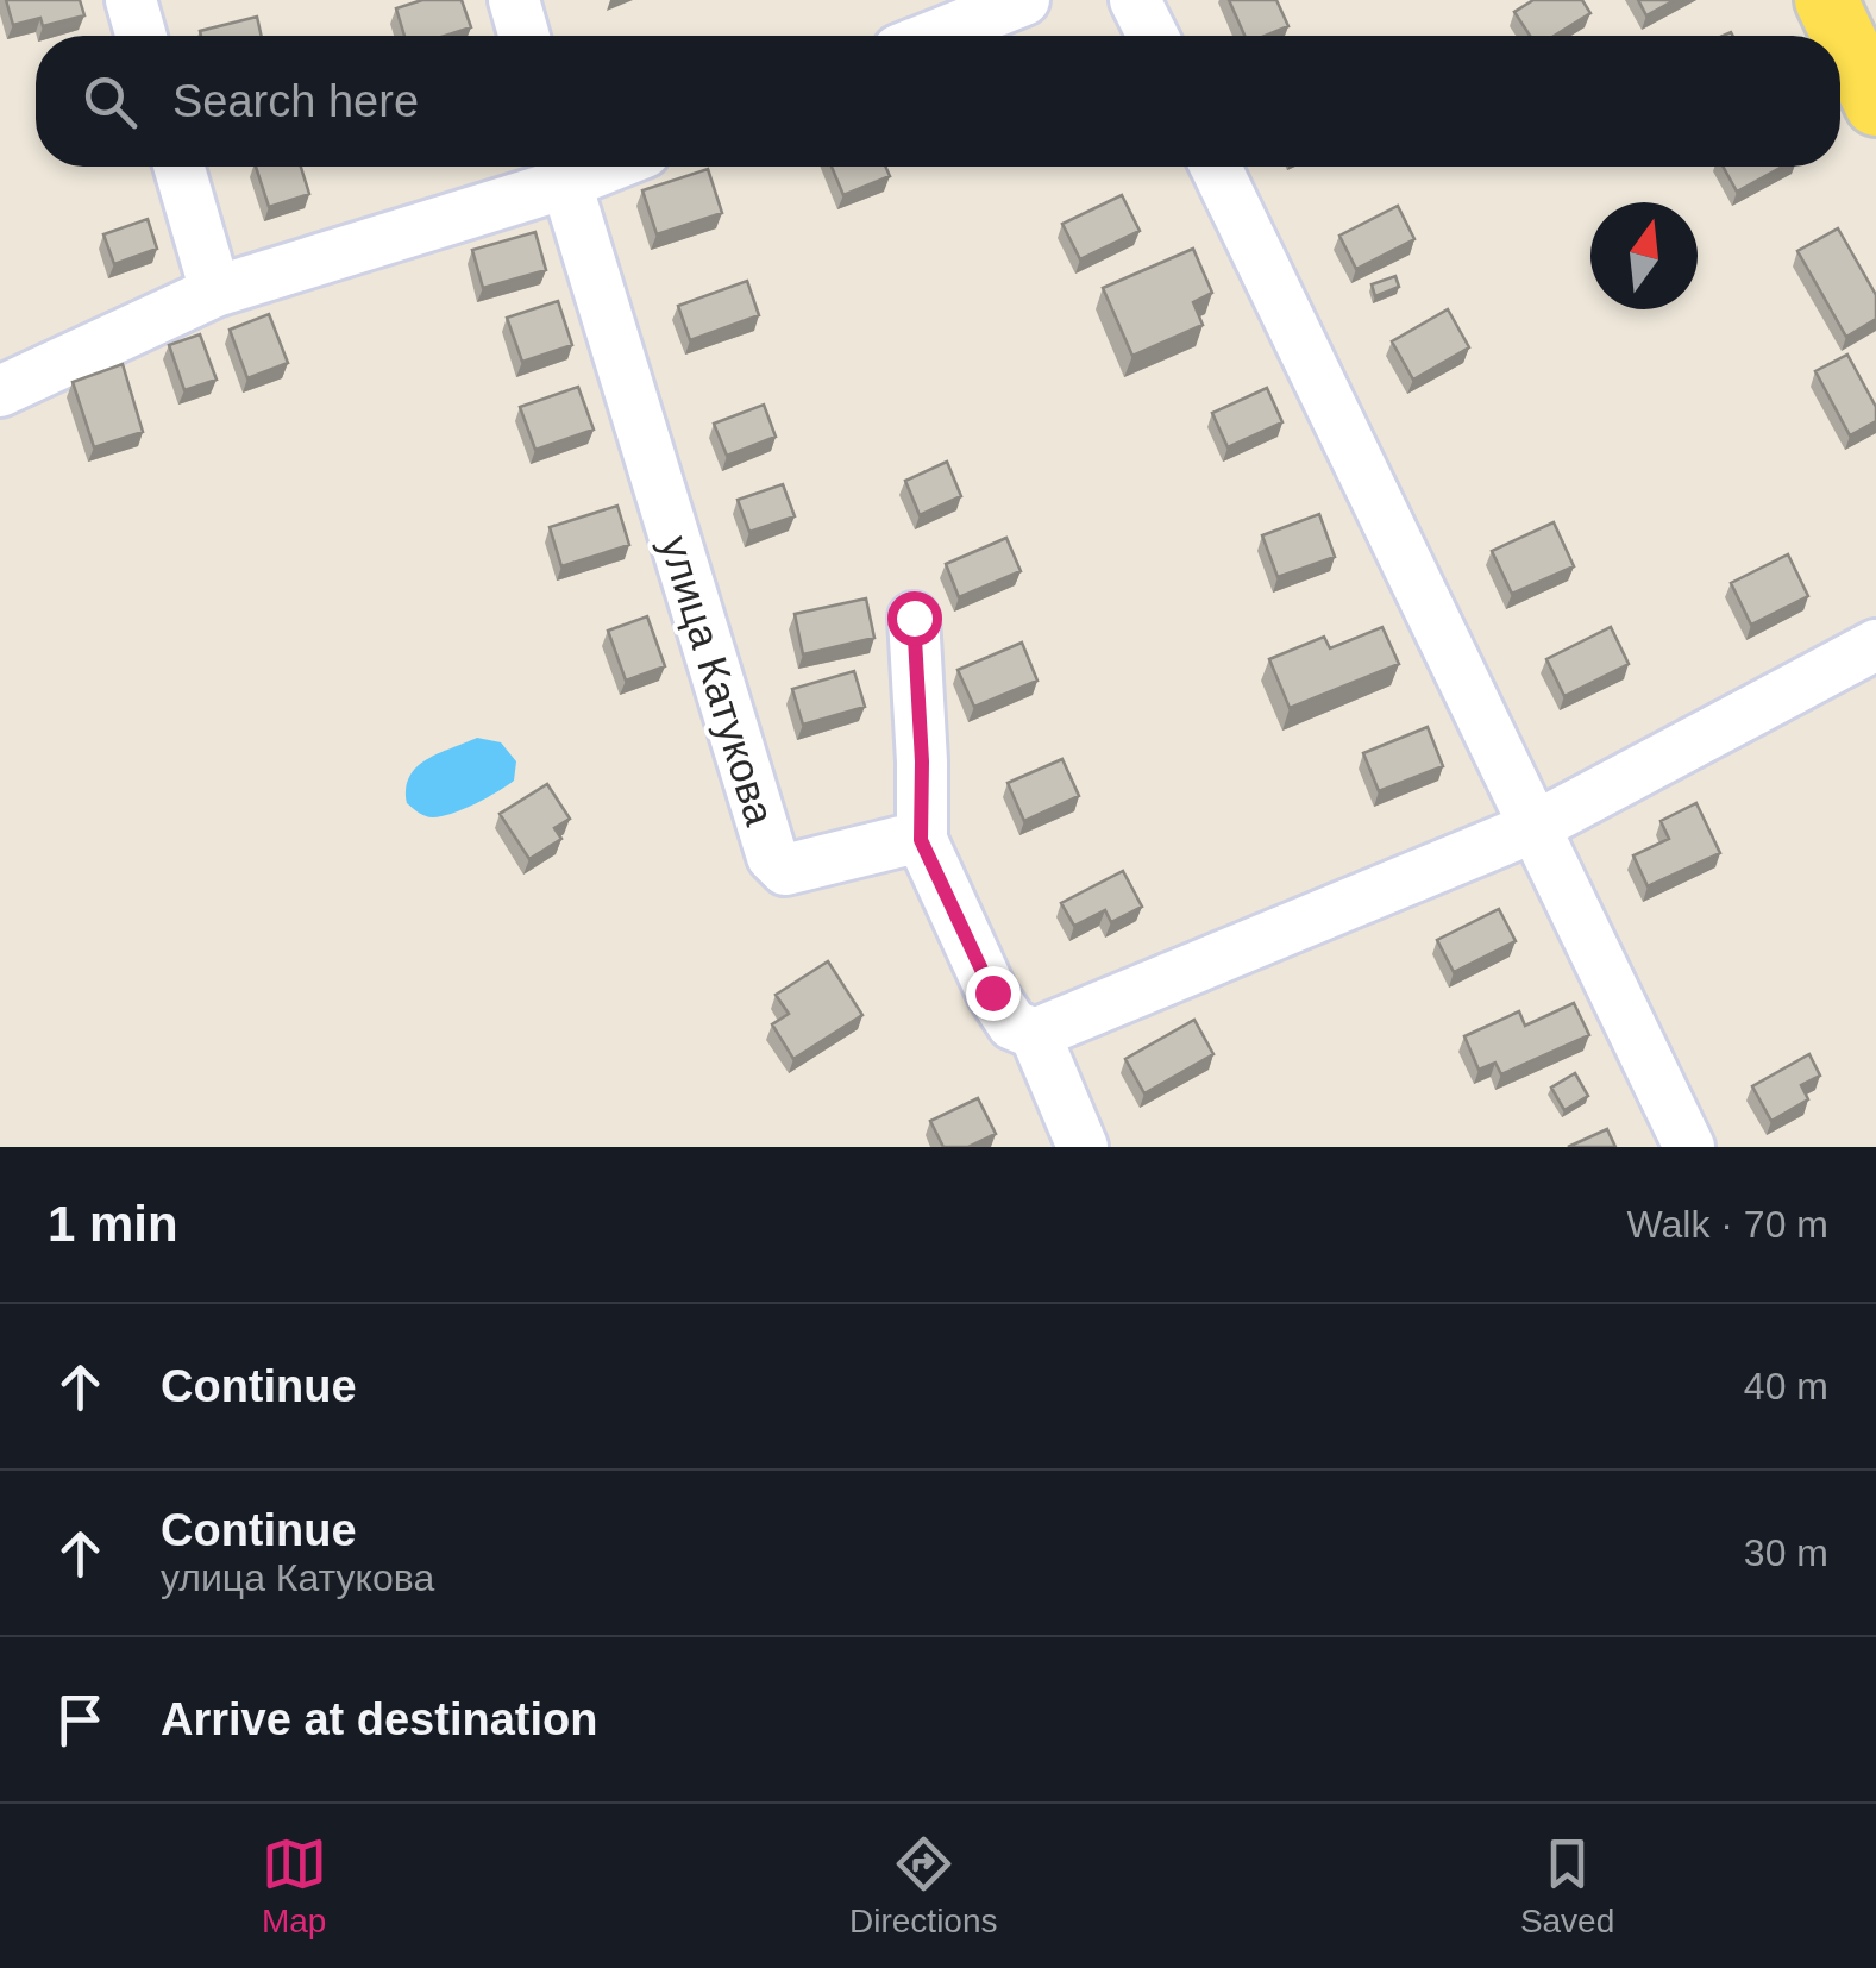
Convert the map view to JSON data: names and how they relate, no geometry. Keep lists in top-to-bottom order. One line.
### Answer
{"streets":{"street":["улица Катукова"]},"north":"top","page":{"search":"Search here","heading":["1 min","Walk · 70 m"],"list":[["Continue","40 m"],["Continue","улица Катукова","30 m"],"Arrive at destination"],"nav":["Map","Directions","Saved"]}}
